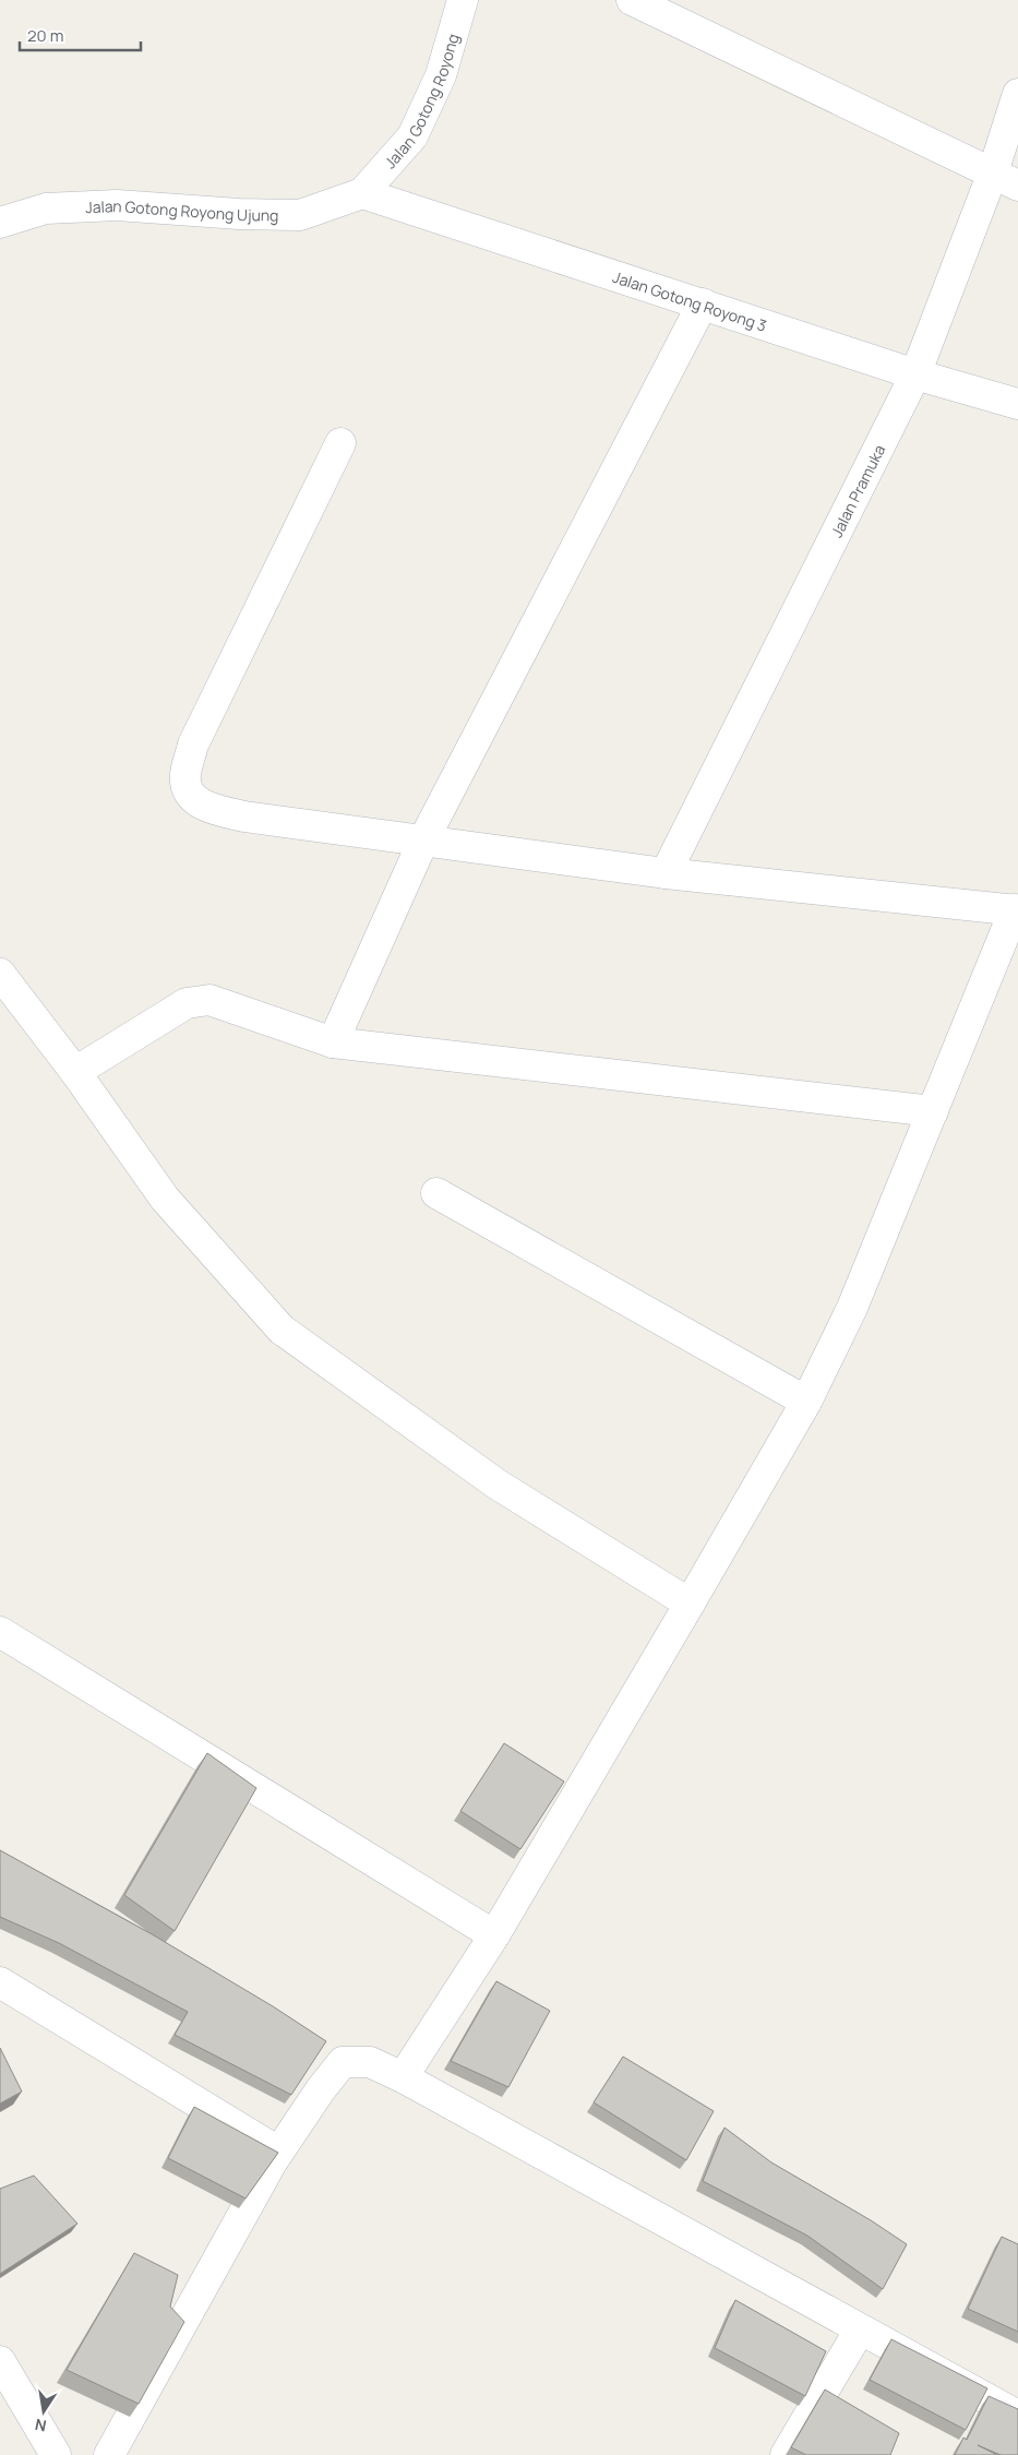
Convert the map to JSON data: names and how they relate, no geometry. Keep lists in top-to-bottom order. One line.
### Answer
{"streets":{"street":["Jalan Gotong Royong","Jalan Gotong Royong Ujung","Jalan Gotong Royong 3","Jalan Pramuka"]},"crossings":[["Jalan Gotong Royong","Jalan Gotong Royong Ujung"],["Jalan Gotong Royong","Jalan Gotong Royong 3"],["Jalan Gotong Royong Ujung","Jalan Gotong Royong 3"],["Jalan Gotong Royong 3","Jalan Pramuka"]],"scale_bar":"20 m","north":"bottom"}
